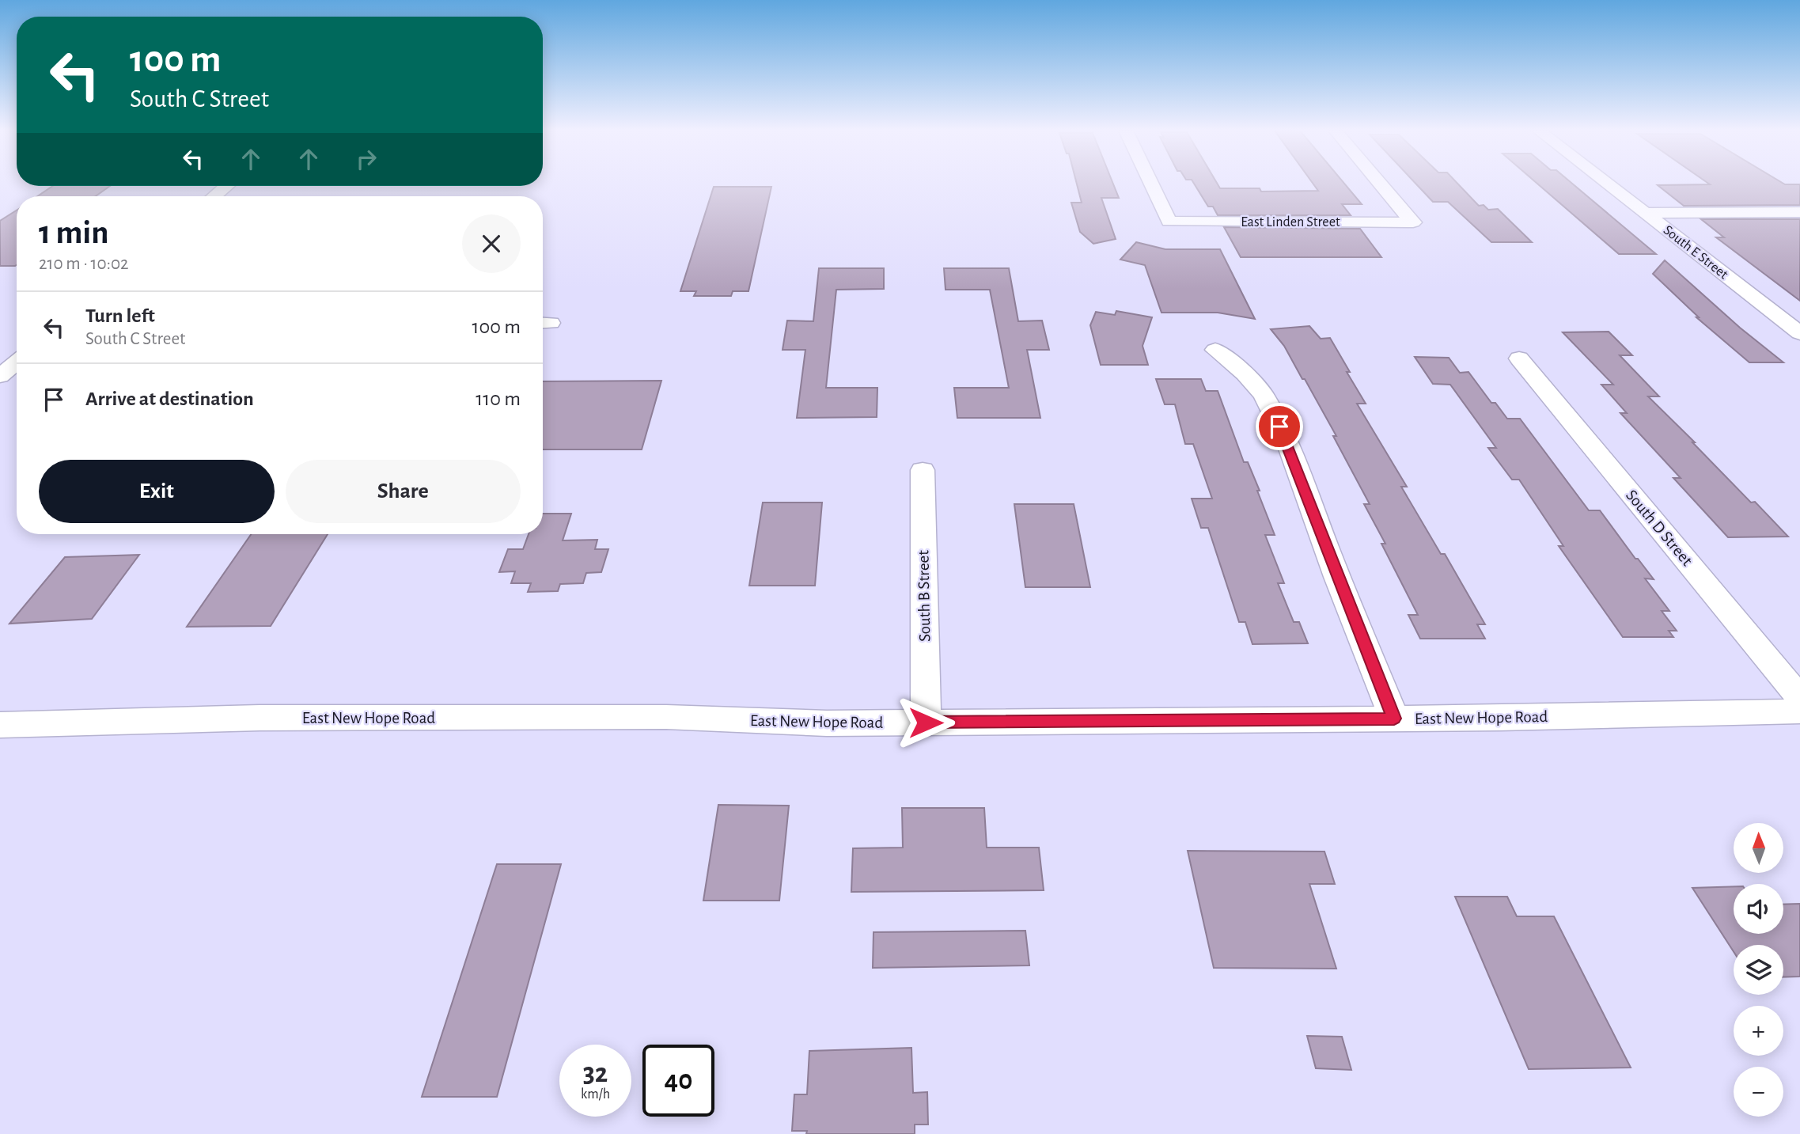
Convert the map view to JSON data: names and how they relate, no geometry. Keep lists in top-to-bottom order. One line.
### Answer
{"streets":{"street":["East Linden Street","South E Street","South D Street","South B Street","East New Hope Road"]},"crossings":[["South B Street","East New Hope Road"]],"north":"top","page":{"turn":["100 m","South C Street"],"heading":["1 min","210 m · 10:02"],"list":[{"name":"Turn left","note":"South C Street","value":"100 m"},{"name":"Arrive at destination","value":"110 m"}],"buttons":["Exit","Share"],"map_buttons":["+","−"],"speed":"32 km/h","limit":"40"}}
